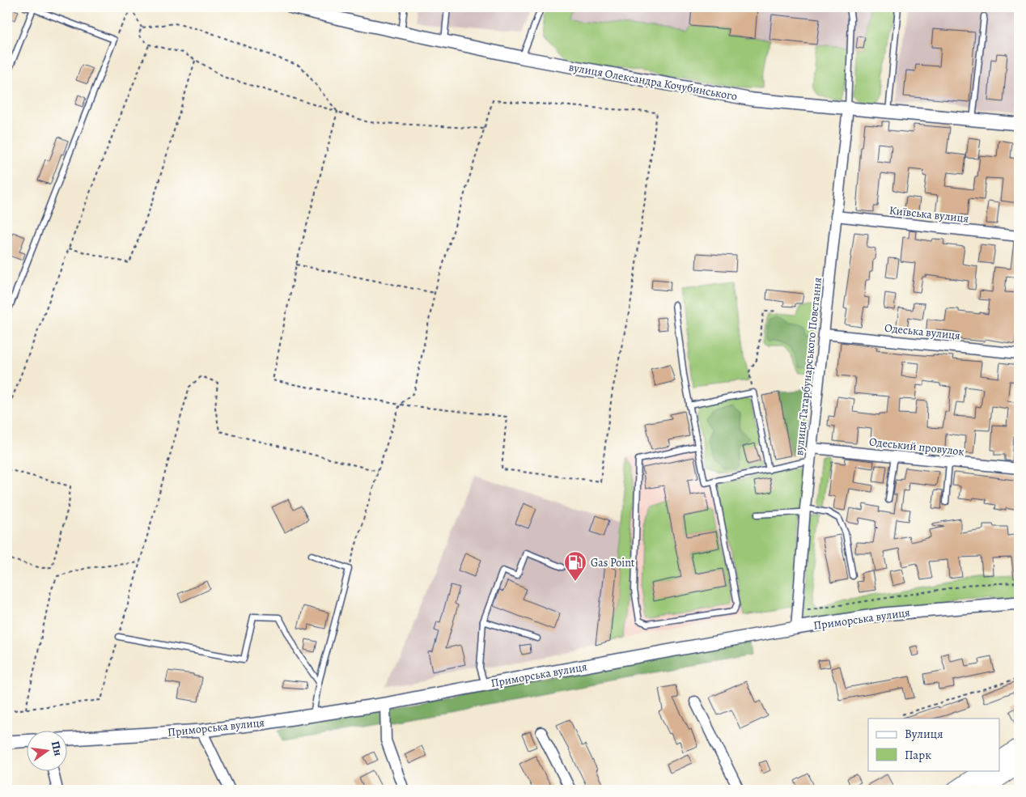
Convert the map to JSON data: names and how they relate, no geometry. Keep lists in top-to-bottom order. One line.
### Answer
{"streets":{"street":["вулиця Олександра Кочубинського","Київська вулиця","Одеська вулиця","вулиця Татарбунарського Повстання","Одеський провулок","Приморська вулиця"]},"crossings":[["вулиця Олександра Кочубинського","вулиця Татарбунарського Повстання"],["Київська вулиця","вулиця Татарбунарського Повстання"],["Одеська вулиця","вулиця Татарбунарського Повстання"],["вулиця Татарбунарського Повстання","Одеський провулок"],["вулиця Татарбунарського Повстання","Приморська вулиця"]],"places":{"fuel station":["Gas Point"]},"legend":["Вулиця","Парк"],"north":"right"}
